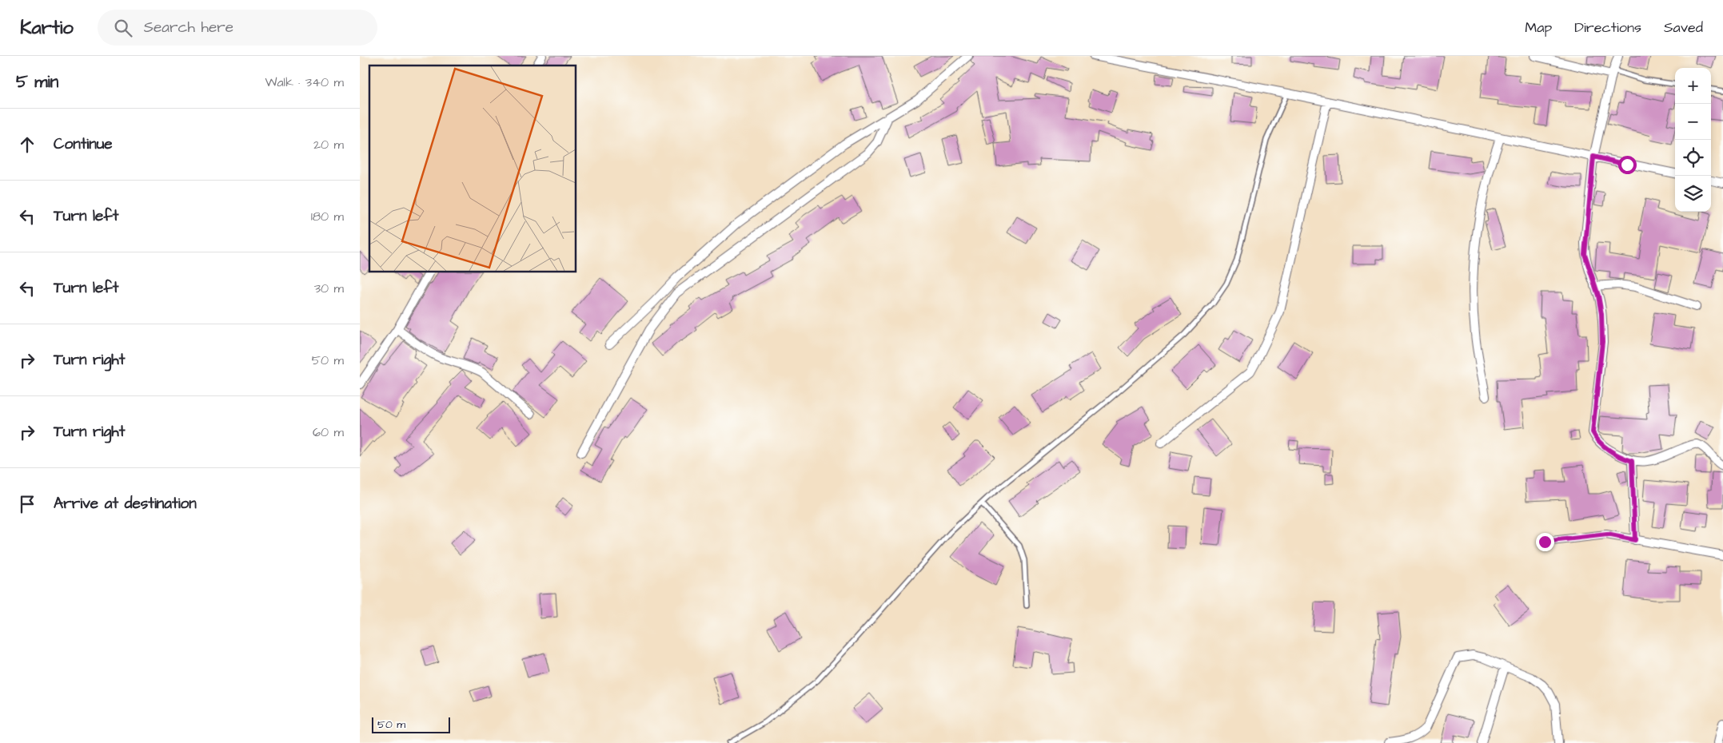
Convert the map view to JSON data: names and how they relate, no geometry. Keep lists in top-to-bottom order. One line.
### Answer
{"scale_bar":"50 m","page":{"header":"Kartio","search":"Search here","nav":["Map","Directions","Saved"],"heading":["5 min","Walk · 340 m"],"map_buttons":["+","−"],"list":[["Continue","20 m"],["Turn left","180 m"],["Turn left","30 m"],["Turn right","50 m"],["Turn right","60 m"],"Arrive at destination"],"scale":"50 m"}}
